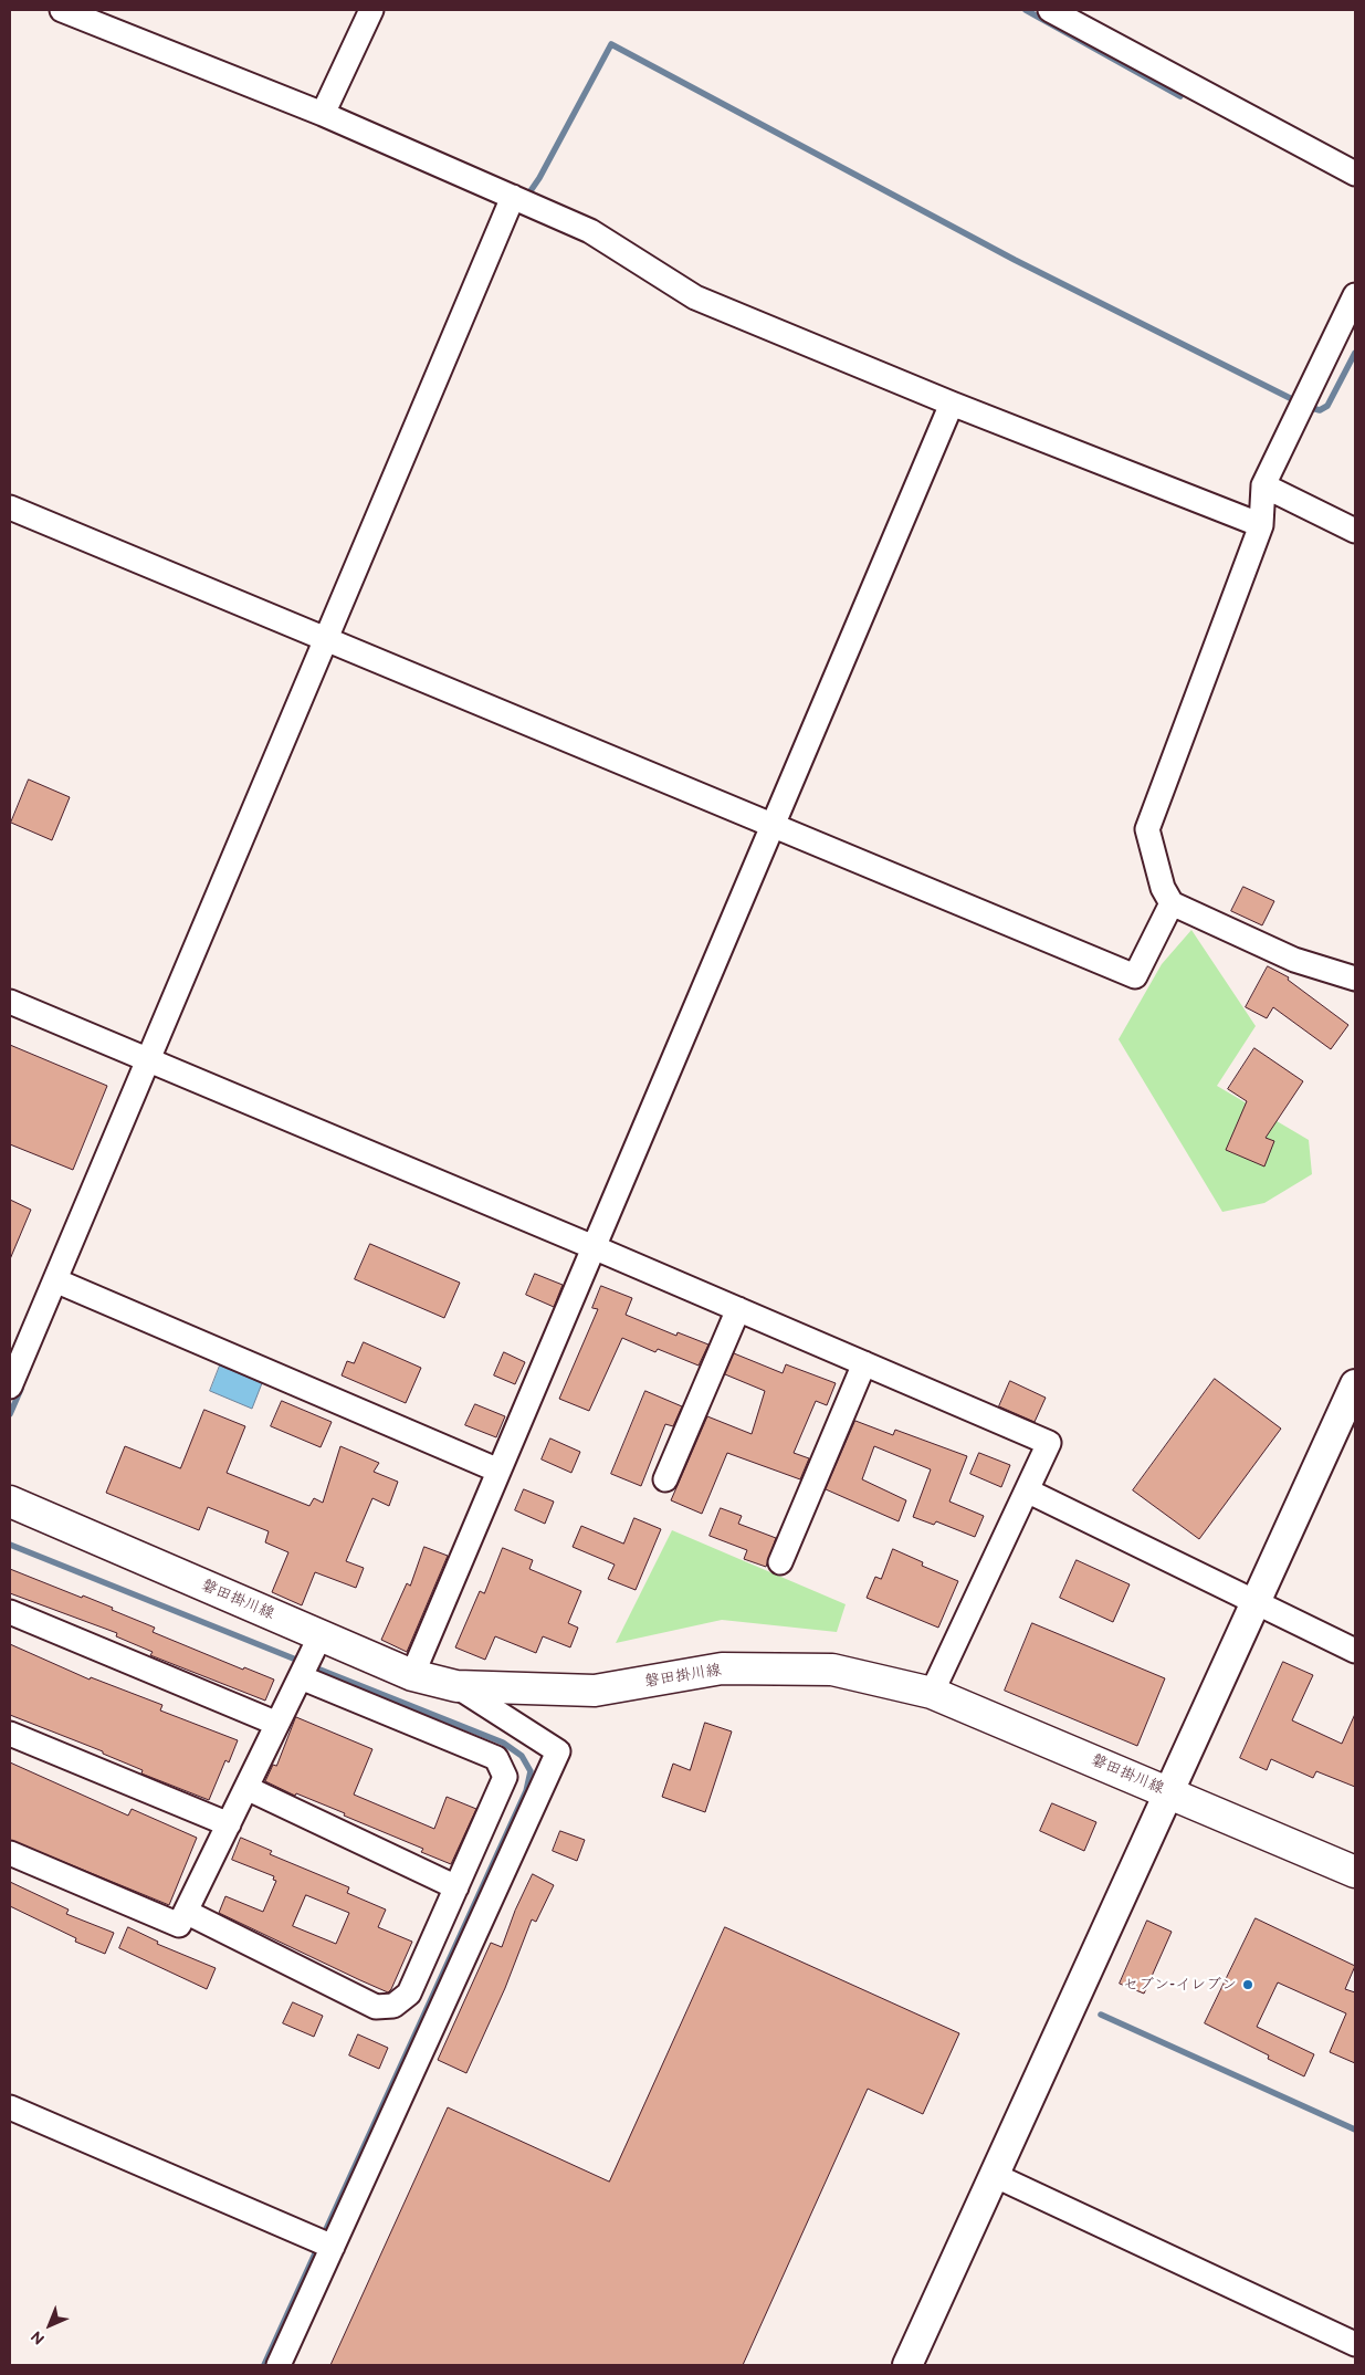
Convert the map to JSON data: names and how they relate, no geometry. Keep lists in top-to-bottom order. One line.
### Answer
{"streets":{"main road":["磐田掛川線"]},"places":["セブン-イレブン"],"north":"bottom left"}
